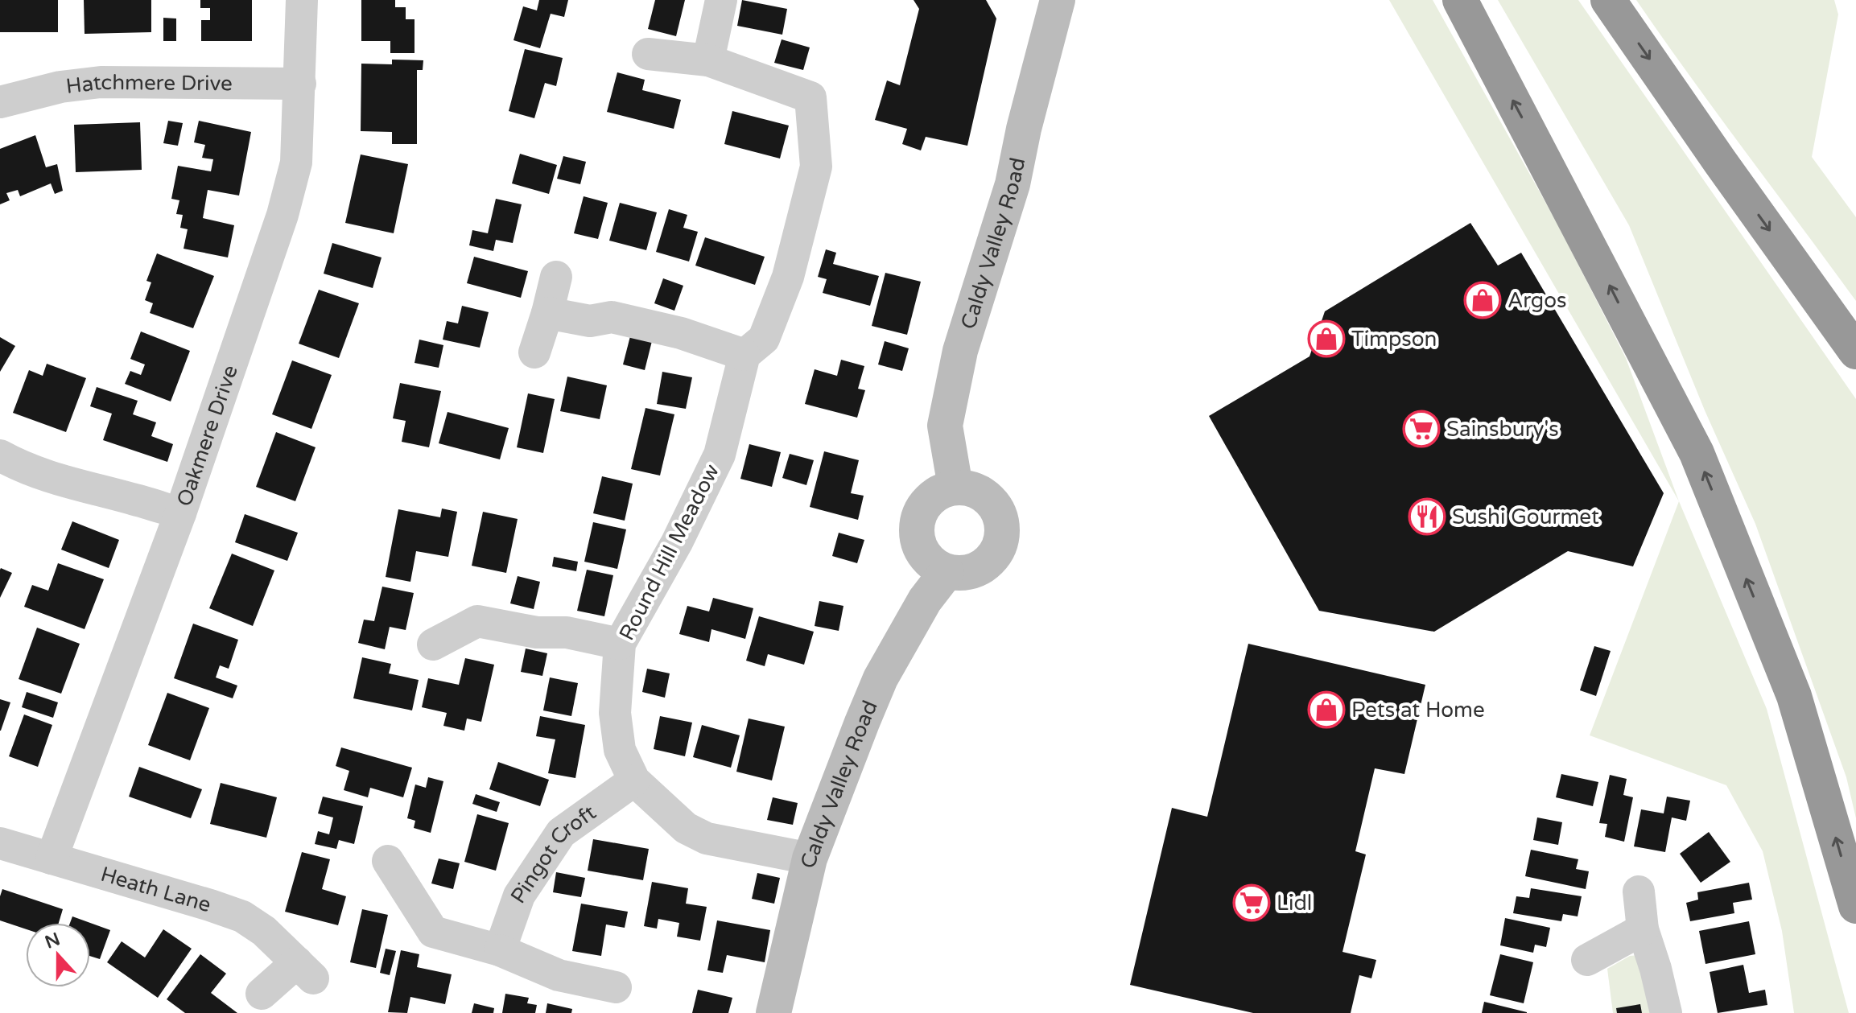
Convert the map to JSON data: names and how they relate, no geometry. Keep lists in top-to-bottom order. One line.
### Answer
{"streets":{"street":["Hatchmere Drive","Caldy Valley Road","Oakmere Drive","Round Hill Meadow","Pingot Croft","Heath Lane"]},"crossings":[["Hatchmere Drive","Oakmere Drive"],["Caldy Valley Road","Round Hill Meadow"],["Oakmere Drive","Heath Lane"],["Round Hill Meadow","Pingot Croft"]],"places":{"shop":["Argos","Timpson","Pets at Home"],"supermarket":["Sainsbury's","Lidl"],"restaurant":["Sushi Gourmet"]},"north":"top"}
